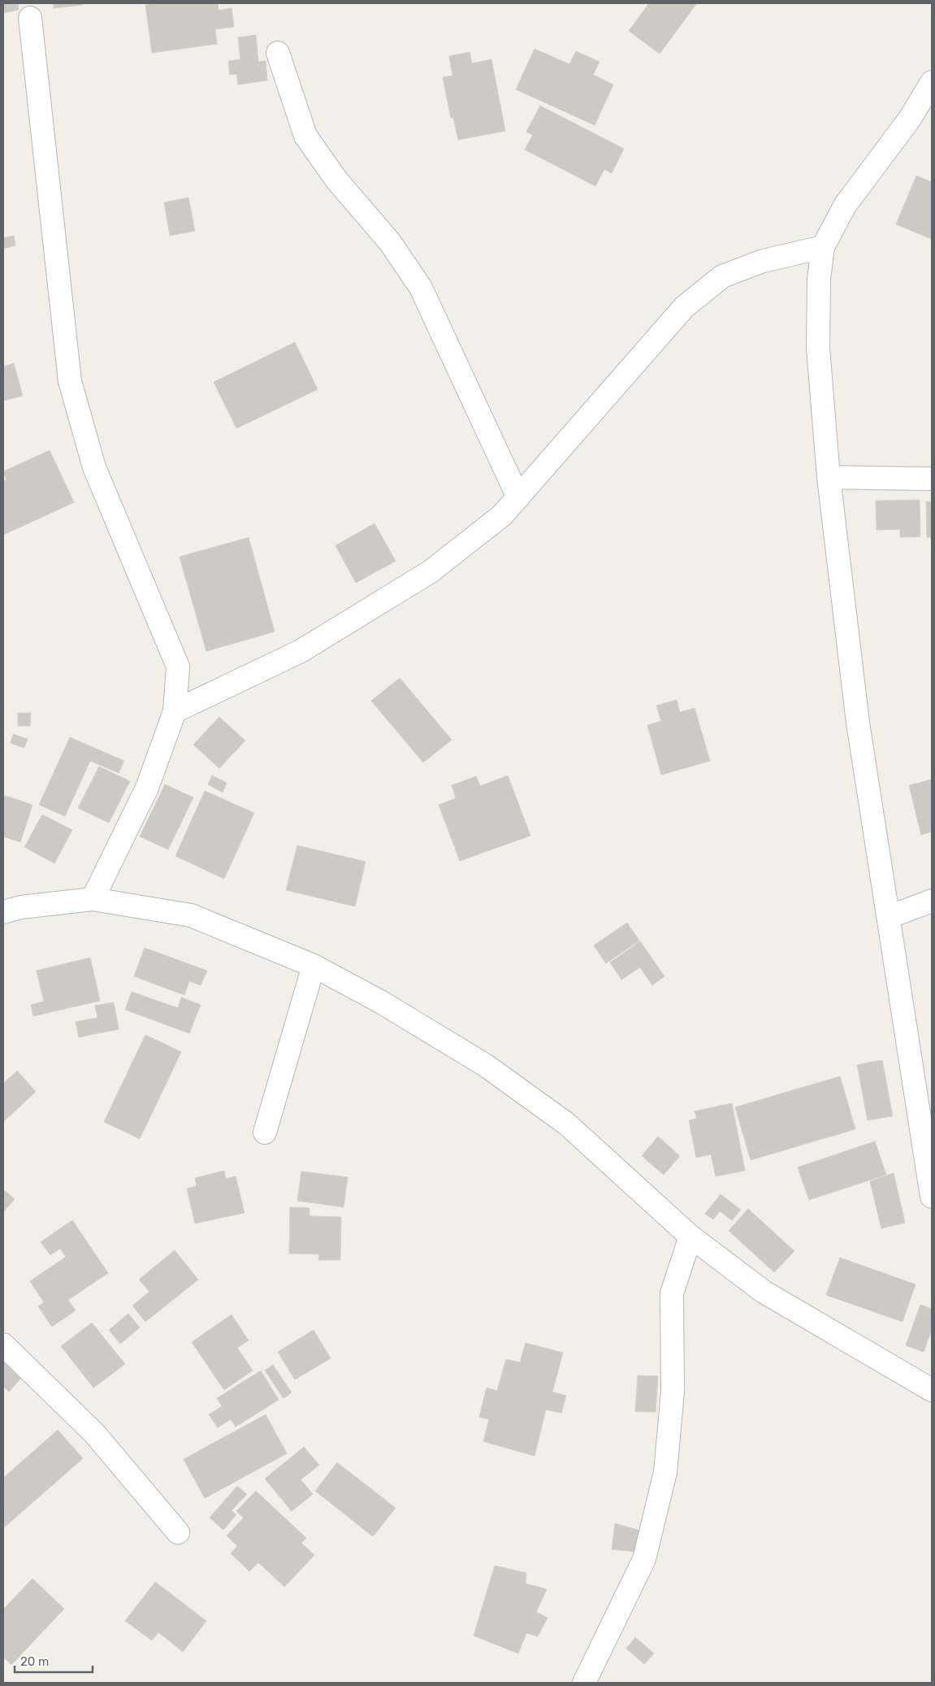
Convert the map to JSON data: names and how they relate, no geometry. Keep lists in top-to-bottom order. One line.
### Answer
{"scale_bar":"20 m"}
